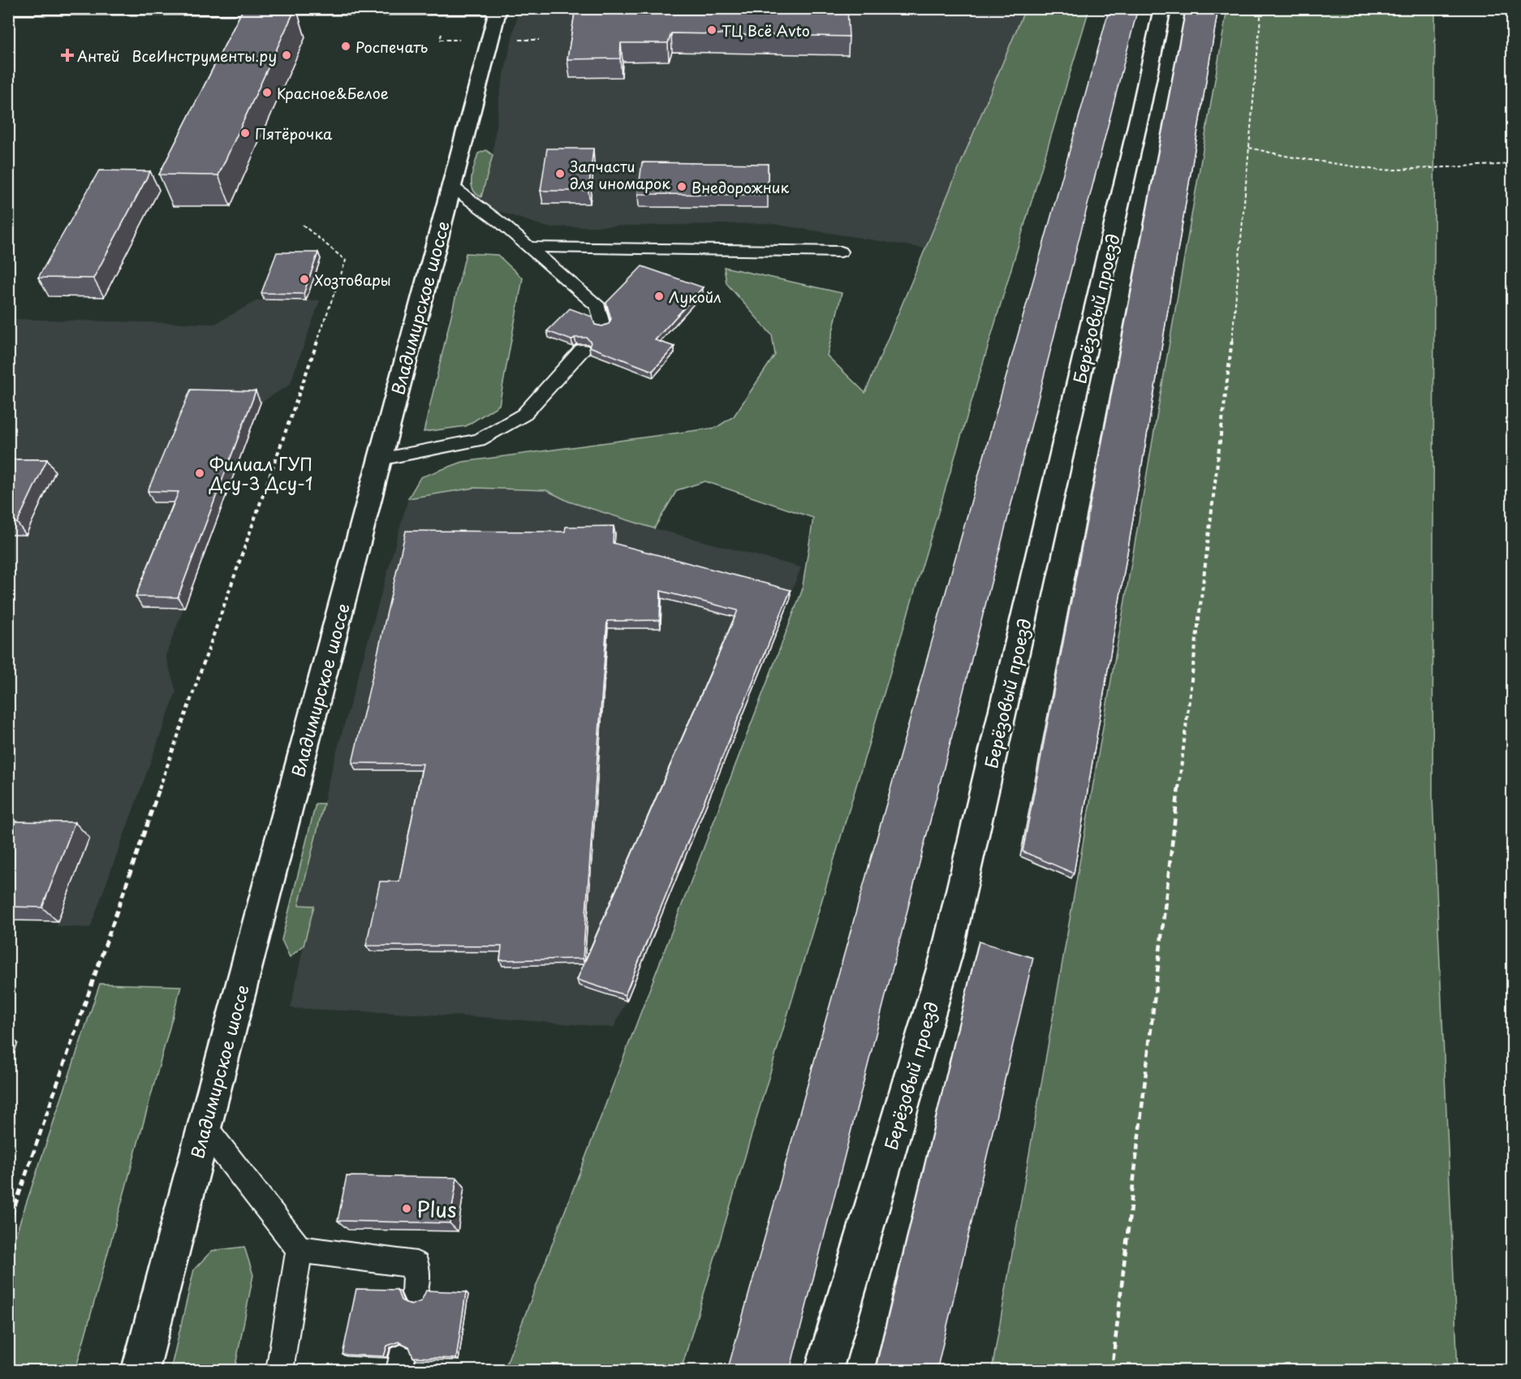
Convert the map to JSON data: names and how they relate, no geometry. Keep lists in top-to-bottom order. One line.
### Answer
{"streets":{"street":["Владимирское шоссе","Берёзовый проезд"]},"places":{"other":["ТЦ Всё Avto","Роспечать","ВсеИнструменты.ру","Красное&Белое","Пятёрочка","Запчасти для иномарок","Внедорожник","Хозтовары","Лукойл","Филиал ГУП Дсу-3 Дсу-1","Plus"],"health":["Антей"]}}
